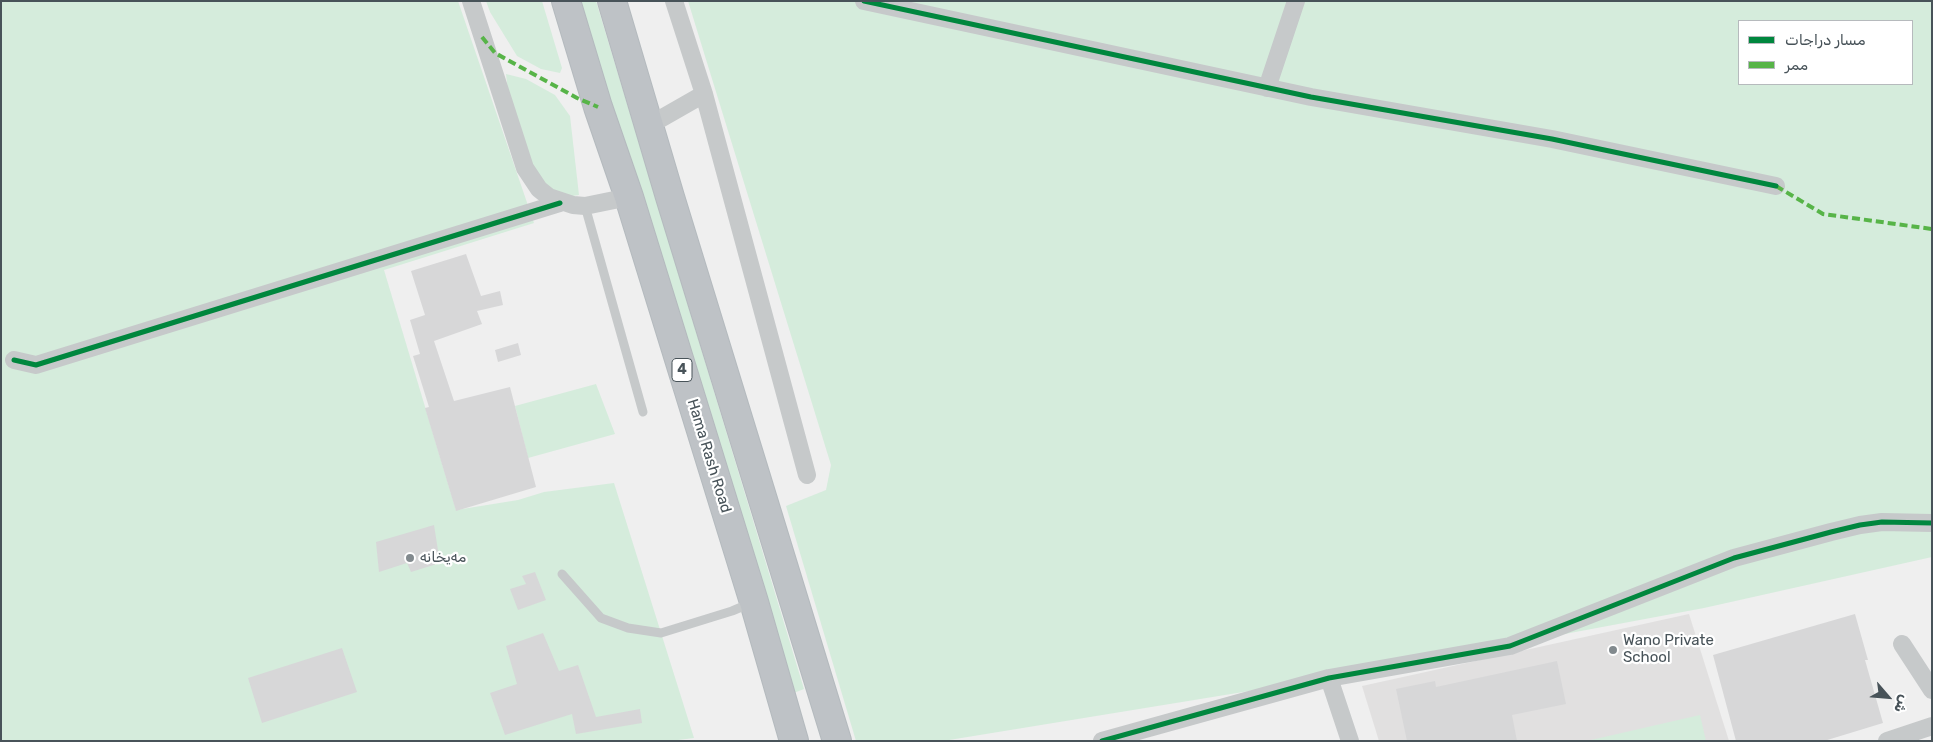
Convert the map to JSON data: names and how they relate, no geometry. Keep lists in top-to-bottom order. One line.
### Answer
{"streets":{"highway":["4","Hama Rash Road"]},"places":["مەیخانە","Wano Private School"],"legend":["مسار دراجات","ممر"],"north":"bottom right"}
